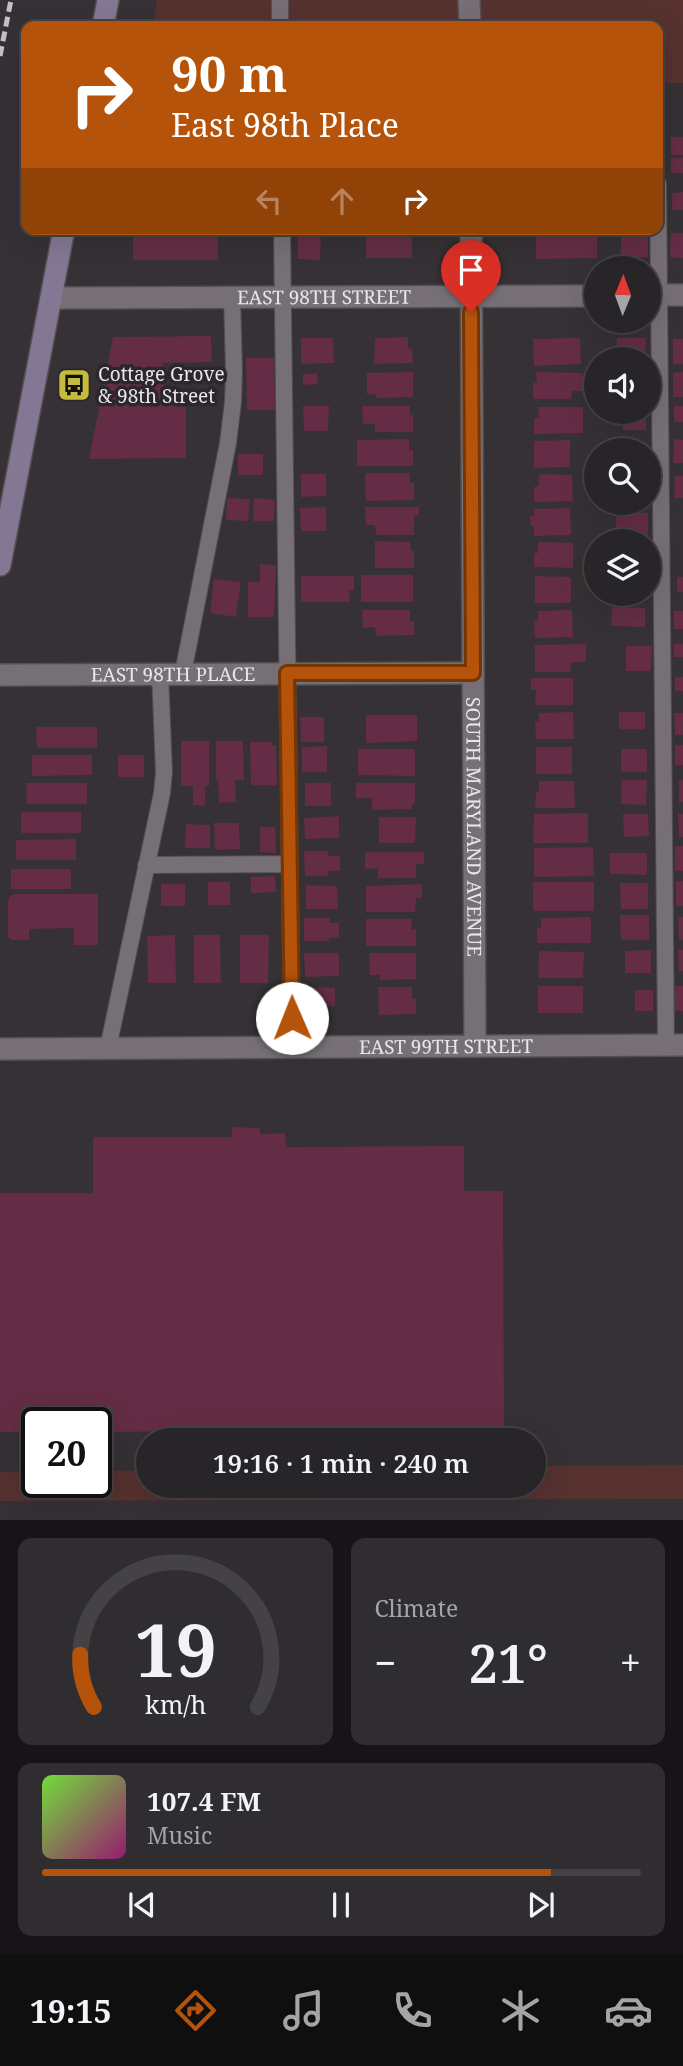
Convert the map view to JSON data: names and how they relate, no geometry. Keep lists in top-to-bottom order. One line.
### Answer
{"streets":{"street":["EAST 98TH STREET","EAST 98TH PLACE","SOUTH MARYLAND AVENUE","EAST 99TH STREET"]},"crossings":[["EAST 98TH STREET","SOUTH MARYLAND AVENUE"],["EAST 98TH PLACE","SOUTH MARYLAND AVENUE"],["SOUTH MARYLAND AVENUE","EAST 99TH STREET"]],"places":{"bus stop":["Cottage Grove & 98th Street"]},"north":"top","page":{"turn":["90 m","East 98th Place"],"limit":"20","trip":"19:16 · 1 min · 240 m","tile":"Climate","heat":["−","21°","+"],"song":["107.4 FM","Music"],"tabs":"19:15","gauge":["19","km/h"]}}
